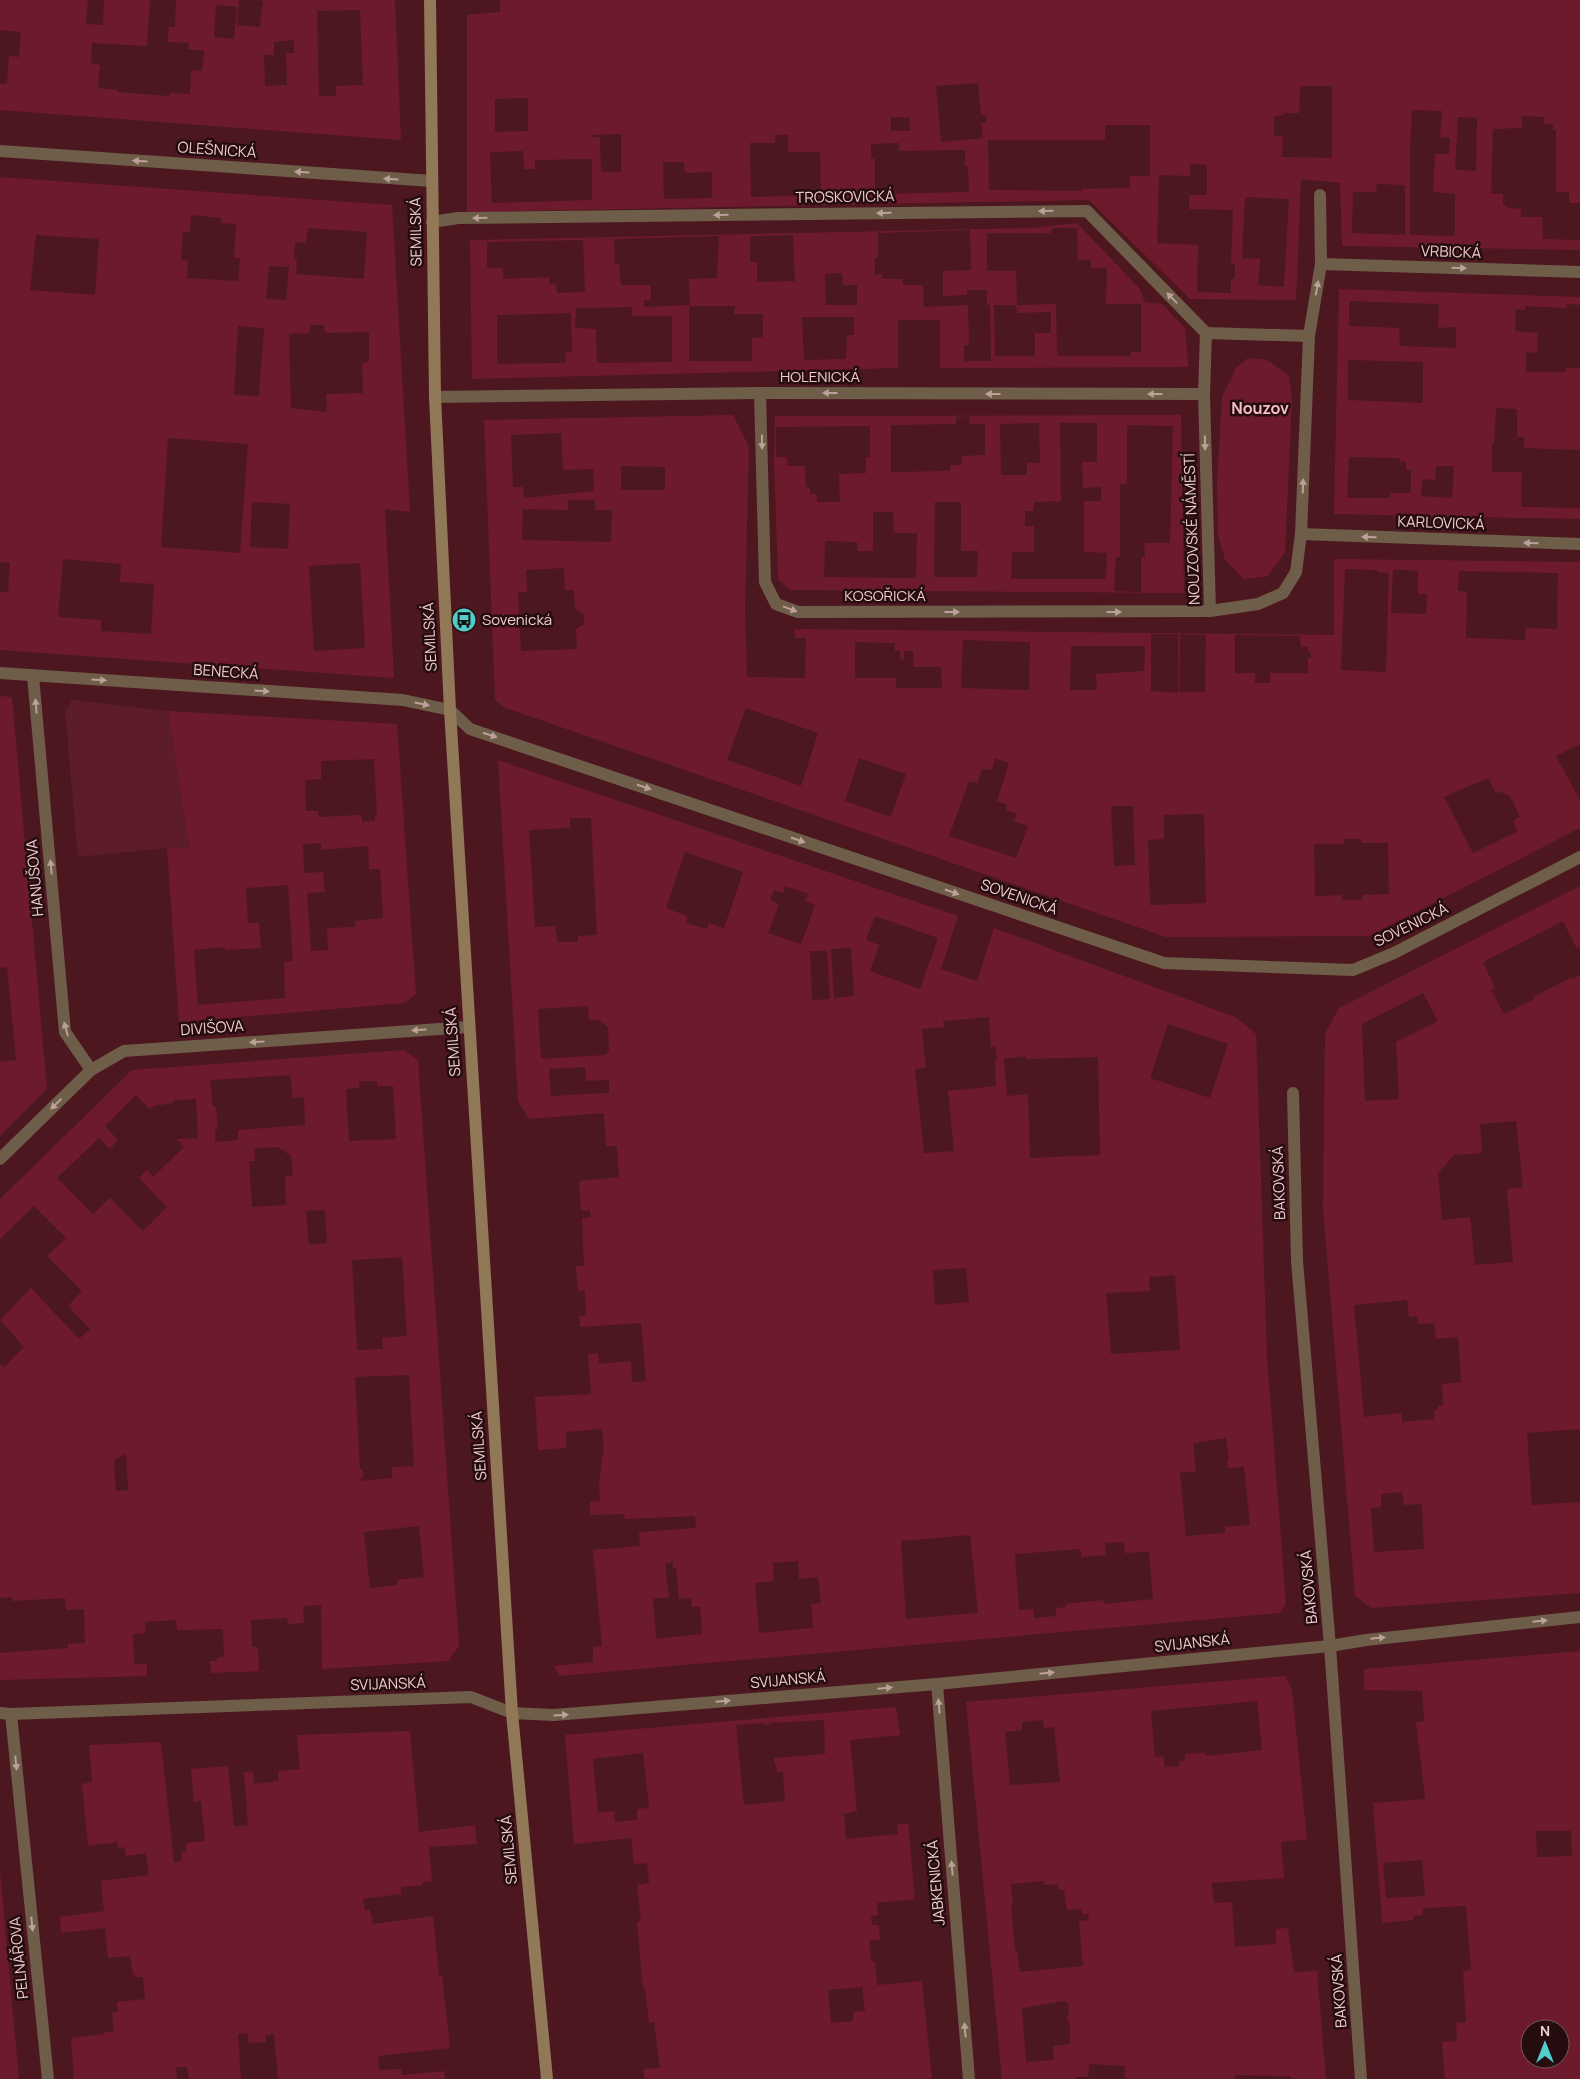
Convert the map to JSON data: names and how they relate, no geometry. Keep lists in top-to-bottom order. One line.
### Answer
{"streets":{"street":["OLEŠNICKÁ","TROSKOVICKÁ","SEMILSKÁ","VRBICKÁ","HOLENICKÁ","KARLOVICKÁ","NOUZOVSKÉ NÁMĚSTÍ","KOSOŘICKÁ","BENECKÁ","HANUŠOVA","SOVENICKÁ","DIVIŠOVA","BAKOVSKÁ","SVIJANSKÁ","JABKENICKÁ","PELNÁŘOVA"]},"crossings":[["OLEŠNICKÁ","SEMILSKÁ"],["TROSKOVICKÁ","SEMILSKÁ"],["TROSKOVICKÁ","NOUZOVSKÉ NÁMĚSTÍ"],["SEMILSKÁ","HOLENICKÁ"],["SEMILSKÁ","BENECKÁ"],["SEMILSKÁ","SOVENICKÁ"],["SEMILSKÁ","DIVIŠOVA"],["SEMILSKÁ","SVIJANSKÁ"],["HOLENICKÁ","NOUZOVSKÉ NÁMĚSTÍ"],["HOLENICKÁ","KOSOŘICKÁ"],["KARLOVICKÁ","NOUZOVSKÉ NÁMĚSTÍ"],["NOUZOVSKÉ NÁMĚSTÍ","KOSOŘICKÁ"],["BENECKÁ","HANUŠOVA"],["BENECKÁ","SOVENICKÁ"],["HANUŠOVA","DIVIŠOVA"],["BAKOVSKÁ","SVIJANSKÁ"],["SVIJANSKÁ","JABKENICKÁ"],["SVIJANSKÁ","PELNÁŘOVA"]],"one_way":["OLEŠNICKÁ","TROSKOVICKÁ","VRBICKÁ","HOLENICKÁ","KARLOVICKÁ","BENECKÁ","HANUŠOVA","SOVENICKÁ","DIVIŠOVA","SVIJANSKÁ","JABKENICKÁ","PELNÁŘOVA"],"districts":["Nouzov"],"places":{"bus stop":["Sovenická"]},"north":"top"}
